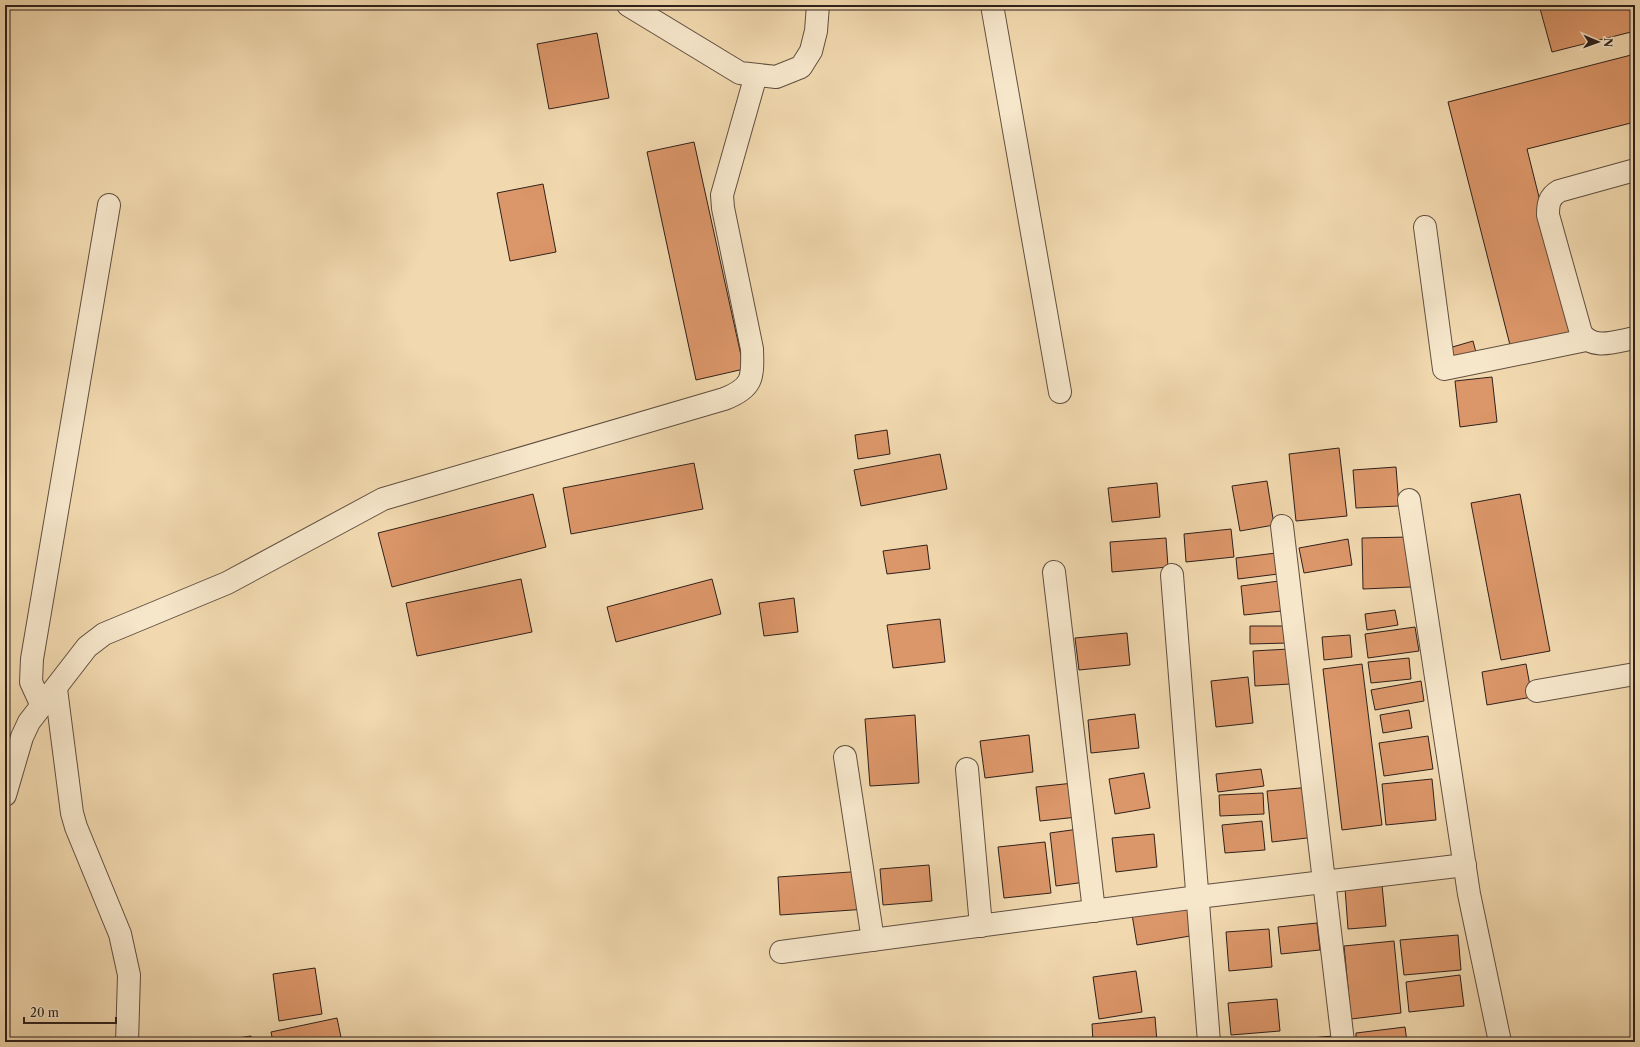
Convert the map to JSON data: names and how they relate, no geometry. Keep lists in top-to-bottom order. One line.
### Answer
{"scale_bar":"20 m","north":"right"}
